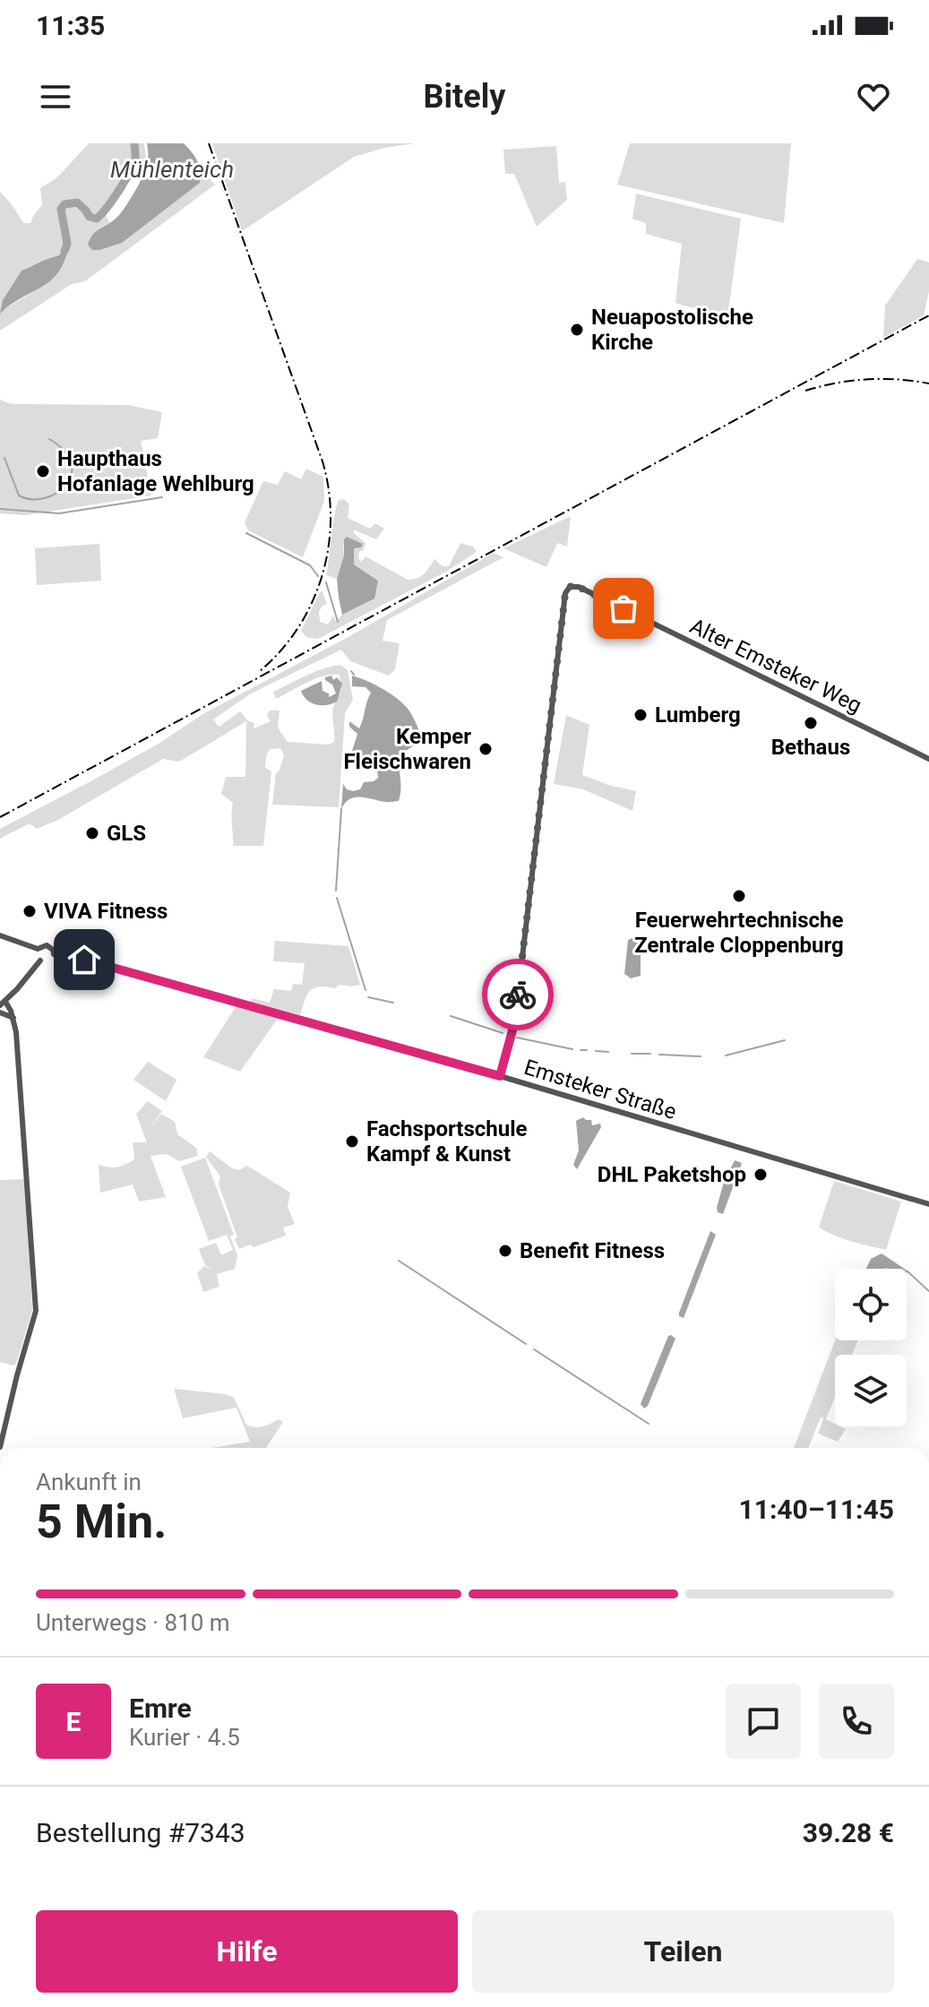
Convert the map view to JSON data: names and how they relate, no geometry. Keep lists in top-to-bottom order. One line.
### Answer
{"streets":{"street":["Alter Emsteker Weg","Emsteker Straße"]},"crossings":[["Alter Emsteker Weg","Emsteker Straße"]],"water":["Mühlenteich"],"places":["Neuapostolische Kirche","Haupthaus Hofanlage Wehlburg","Lumberg","Bethaus","Kemper Fleischwaren","GLS","Feuerwehrtechnische Zentrale Cloppenburg","VIVA Fitness","Fachsportschule Kampf & Kunst","DHL Paketshop","Benefit Fitness"],"page":{"status":"11:35","header":"Bitely","heading":["5 Min.","Ankunft in","11:40–11:45"],"panel":["Emre","Kurier · 4.5","Bestellung #7343","39.28 €"],"bar":"Unterwegs · 810 m","round":"E","buttons":["Hilfe","Teilen"]}}
